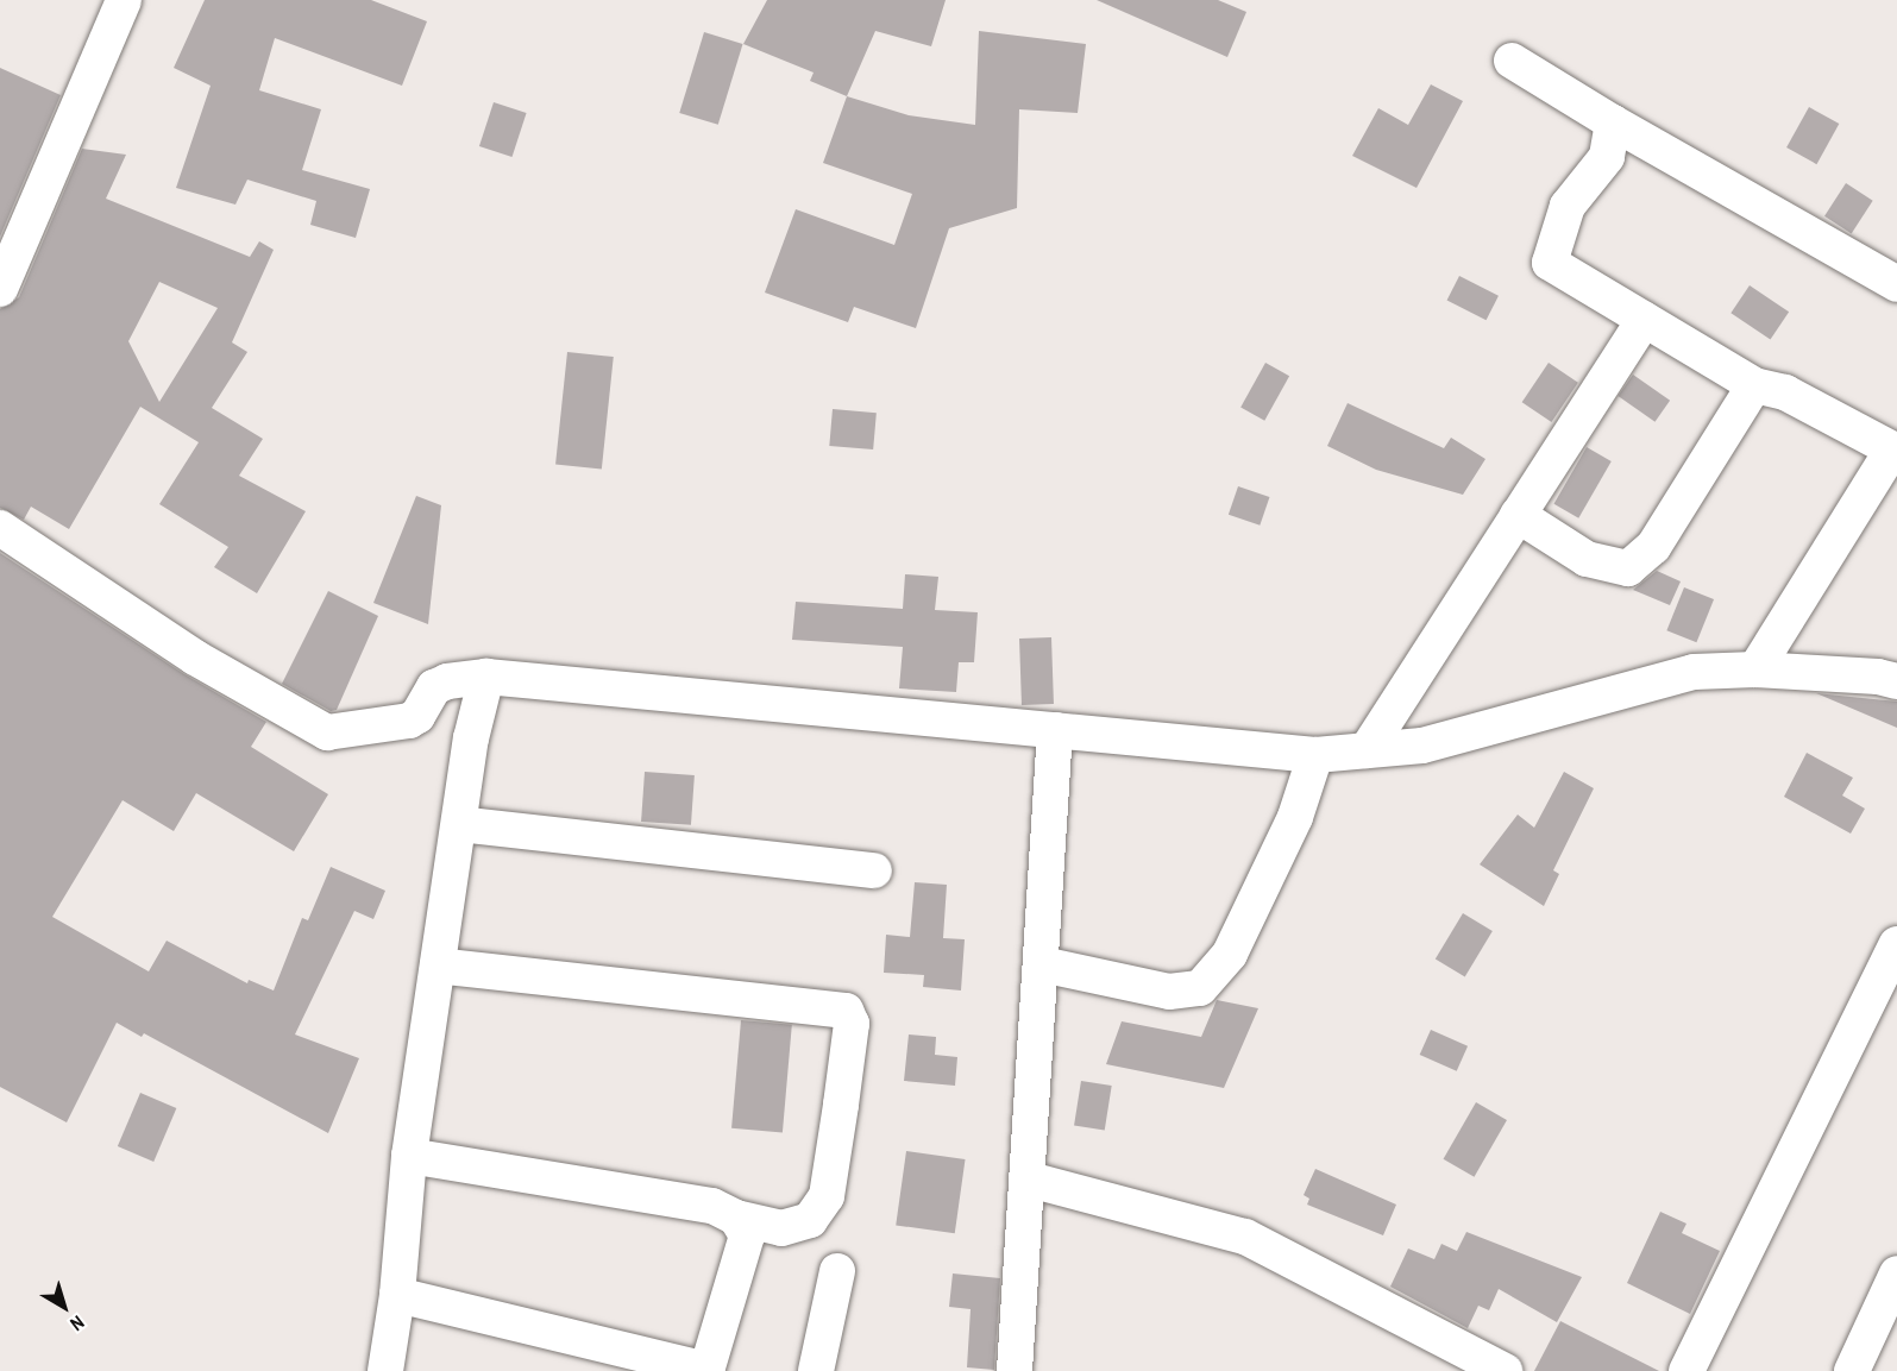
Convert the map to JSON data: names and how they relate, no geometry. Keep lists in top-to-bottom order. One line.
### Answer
{"north":"bottom right"}
